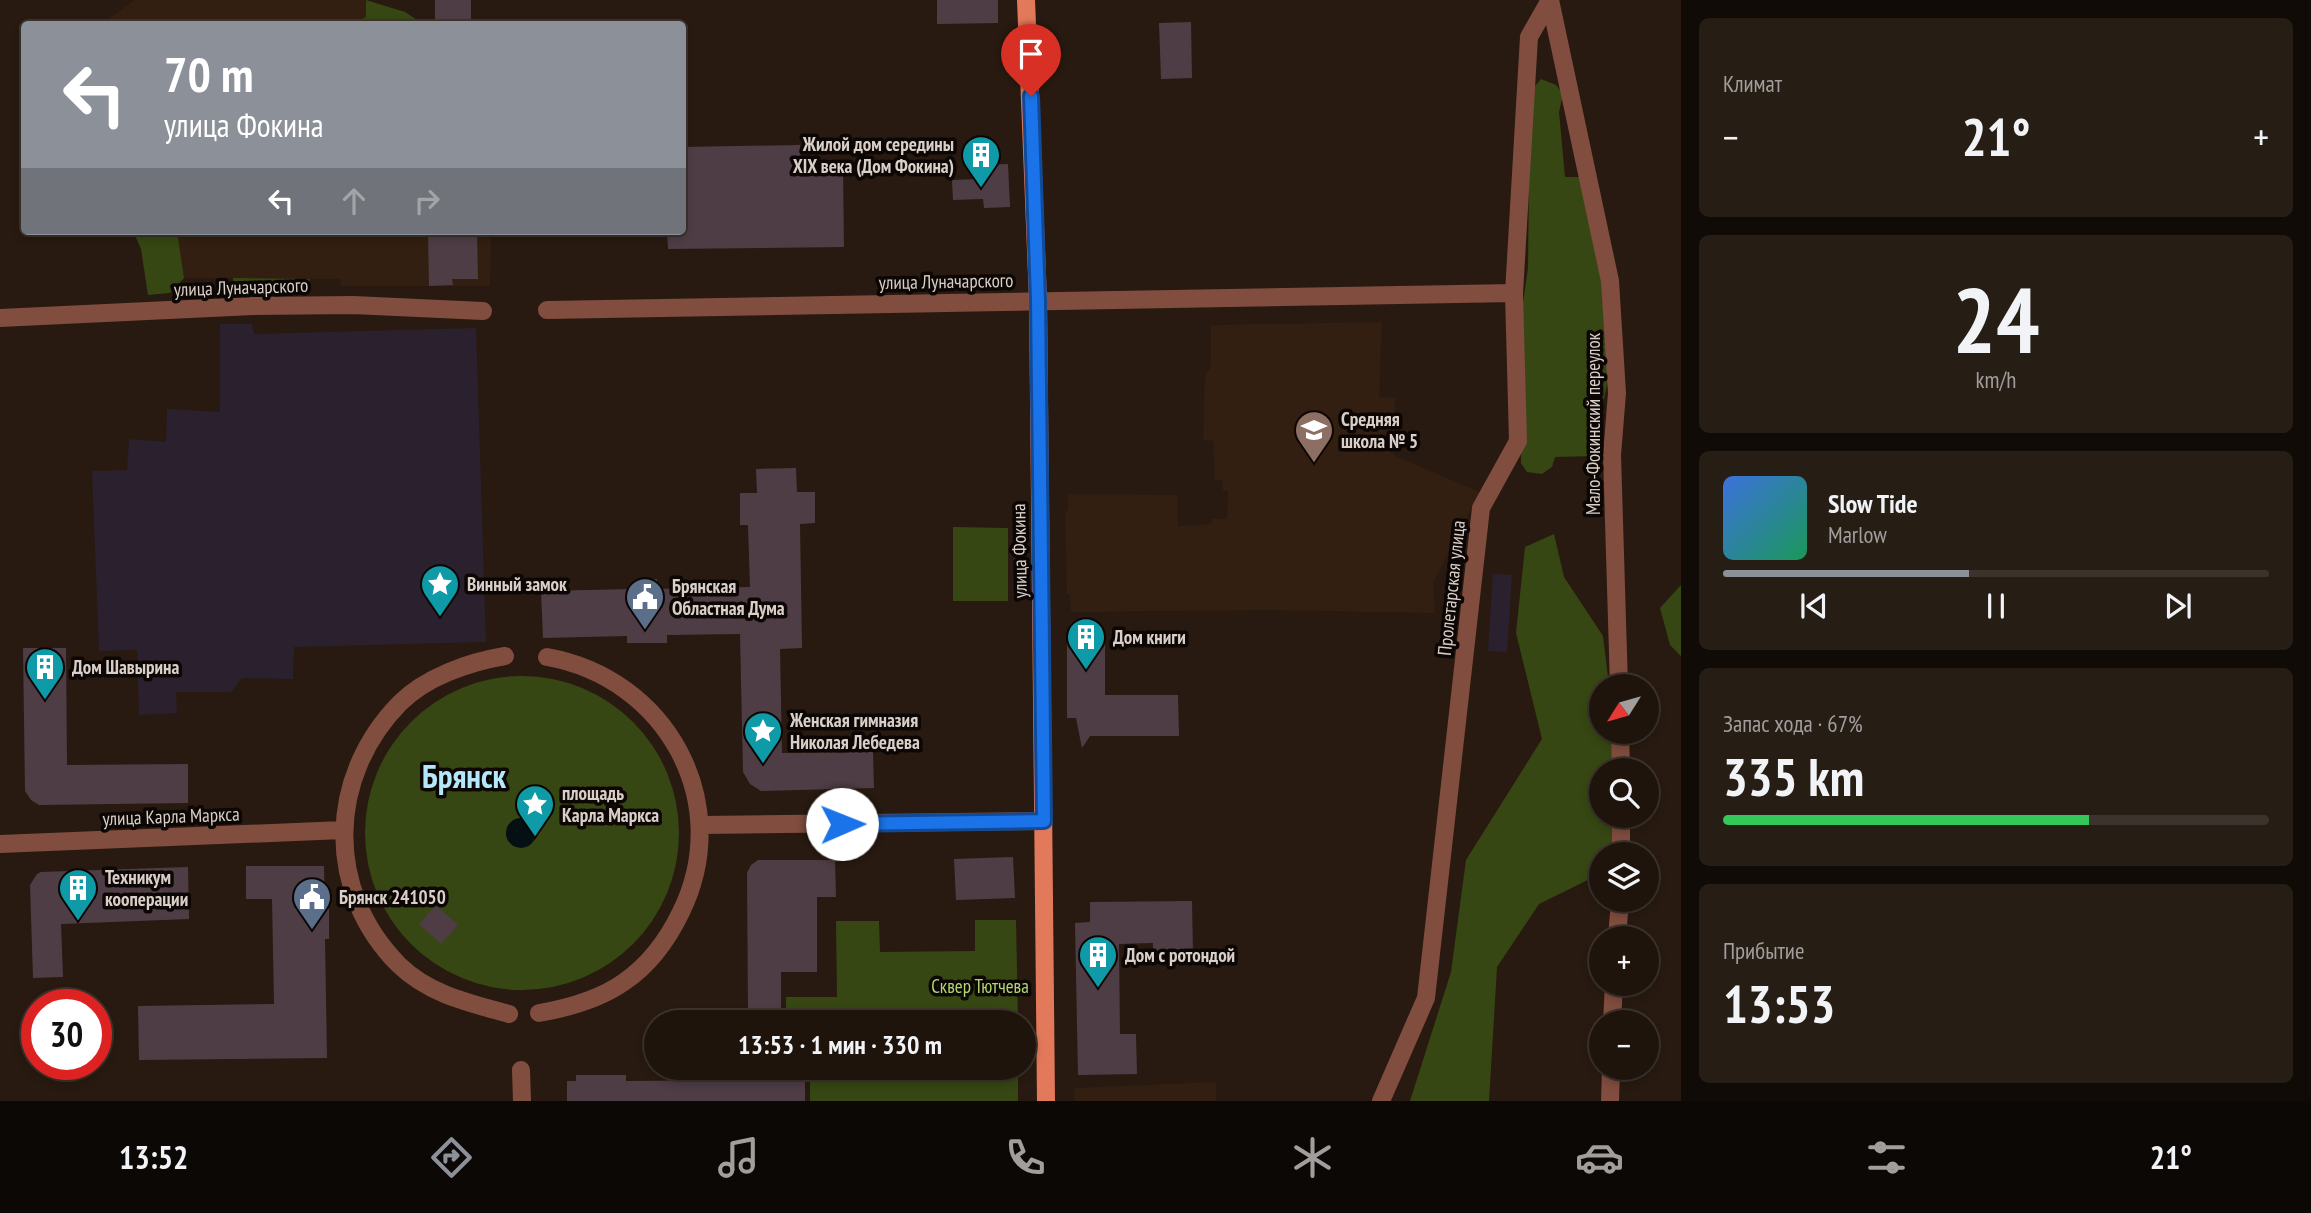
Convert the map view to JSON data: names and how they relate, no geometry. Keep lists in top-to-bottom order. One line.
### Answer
{"streets":{"main road":["улица Фокина"],"street":["улица Луначарского","Мало-Фокинский переулок","Пролетарская улица","улица Карла Маркса"]},"crossings":[["улица Луначарского","улица Фокина"],["улица Луначарского","Пролетарская улица"],["Мало-Фокинский переулок","Пролетарская улица"]],"districts":["Брянск"],"parks":["Сквер Тютчева"],"places":{"building":["Жилой дом середины XIX века (Дом Фокина)","Дом книги","Дом Шавырина","Техникум кооперации","Дом с ротондой"],"school or university":["Средняя школа № 5"],"place":["Винный замок","Женская гимназия Николая Лебедева","площадь Карла Маркса"],"public building":["Брянская Областная Дума","Брянск 241050"]},"north":"bottom left","page":{"tile":["Климат",["24","km/h"],["Запас хода · 67%","335 km"],["Прибытие","13:53"]],"turn":["70 m","улица Фокина"],"heat":["−","21°","+"],"song":["Slow Tide","Marlow"],"map_buttons":["+","−"],"limit":"30","trip":"13:53 · 1 мин · 330 m","tabs":["13:52","21°"]}}
